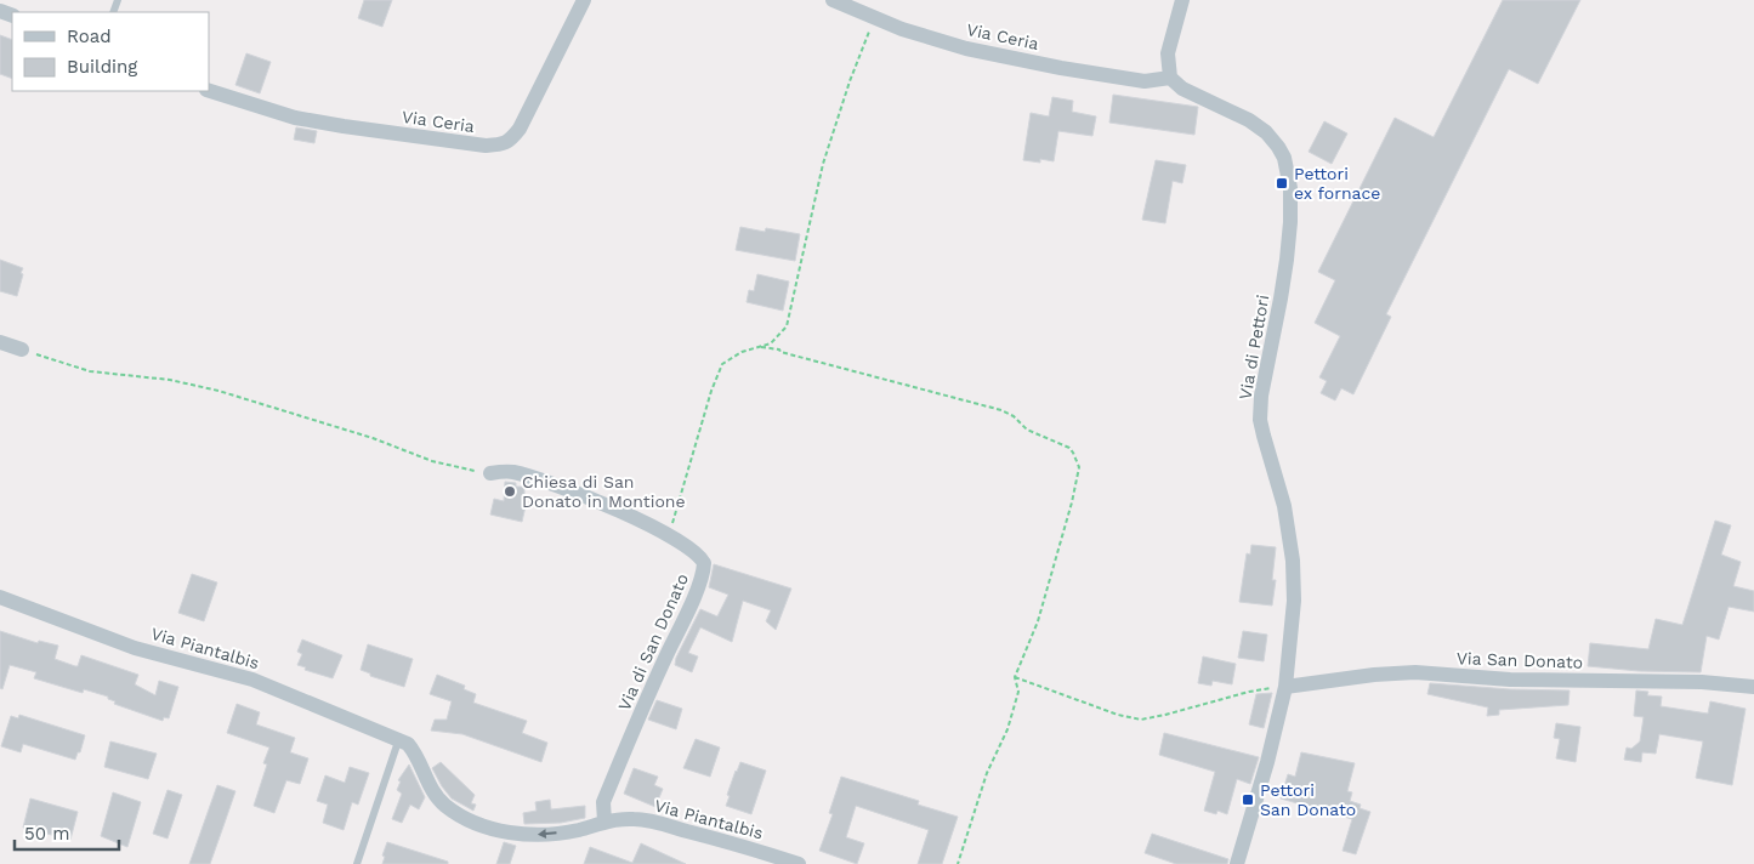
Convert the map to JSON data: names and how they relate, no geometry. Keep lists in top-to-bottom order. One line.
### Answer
{"streets":{"street":["Via Ceria","Via di Pettori","Via di San Donato","Via Piantalbis","Via San Donato"]},"crossings":[["Via Ceria","Via di Pettori"],["Via di Pettori","Via San Donato"],["Via di San Donato","Via Piantalbis"]],"places":{"transit":["Pettori ex fornace","Pettori San Donato"],"other":["Chiesa di San Donato in Montione"]},"legend":["Road","Building"],"scale_bar":"50 m"}
